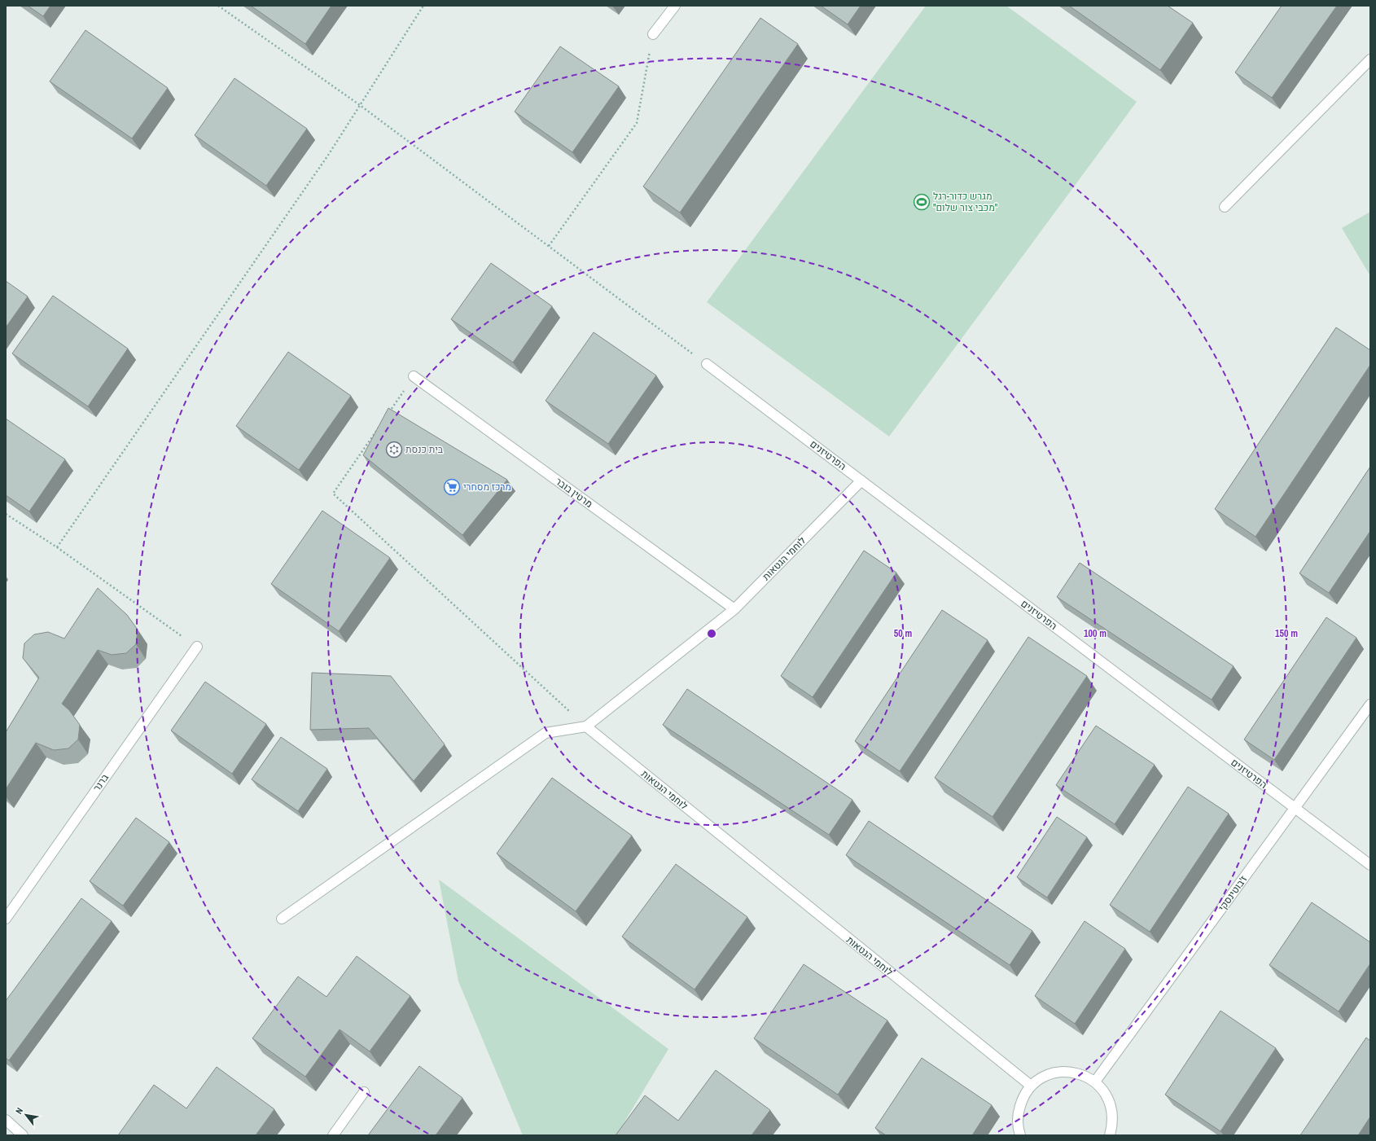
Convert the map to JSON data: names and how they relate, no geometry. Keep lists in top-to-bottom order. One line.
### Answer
{"streets":{"street":["הפרטיזנים","מרטין בובר","לוחמי הגטאות","ברנר","ז'בוטינסקי"]},"crossings":[["הפרטיזנים","לוחמי הגטאות"],["הפרטיזנים","ז'בוטינסקי"],["מרטין בובר","לוחמי הגטאות"]],"places":{"sports":["מגרש כדור-רגל \"מכבי צור שלום\""],"synagogue":["בית כנסת"],"supermarket":["מרכז מסחרי"]},"north":"top left","rings":["50 m","100 m","150 m"]}
